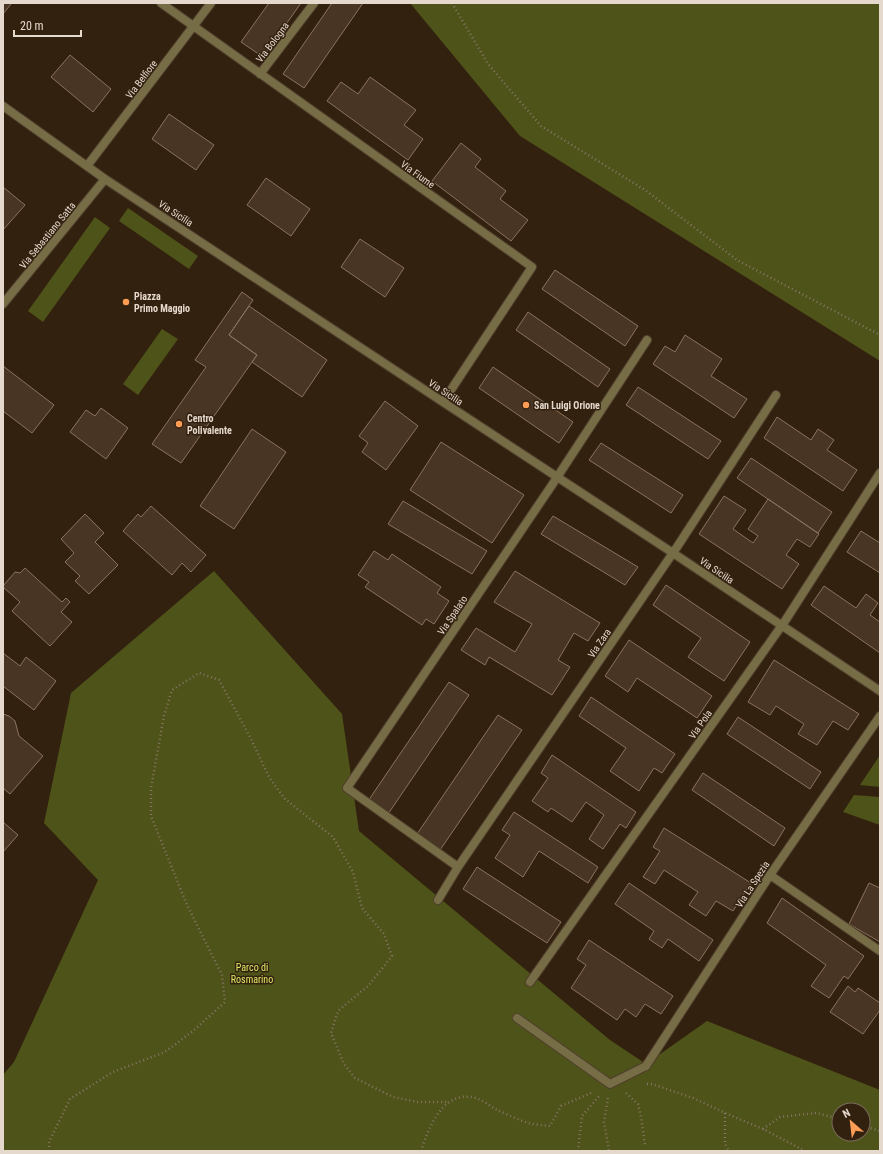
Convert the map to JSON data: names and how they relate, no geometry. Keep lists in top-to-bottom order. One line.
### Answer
{"streets":{"street":["Via Bologna","Via Belfiore","Via Fiume","Via Sicilia","Via Sebastiano Satta","Via Spalato","Via Zara","Via Pola","Via La Spezia"]},"crossings":[["Via Bologna","Via Fiume"],["Via Belfiore","Via Fiume"],["Via Belfiore","Via Sicilia"],["Via Fiume","Via Sicilia"],["Via Sicilia","Via Sebastiano Satta"],["Via Sicilia","Via Spalato"],["Via Sicilia","Via Zara"],["Via Sicilia","Via Pola"],["Via Spalato","Via Zara"]],"parks":["Parco di Rosmarino"],"places":["Piazza Primo Maggio","San Luigi Orione","Centro Polivalente"],"scale_bar":"20 m","north":"top left"}
